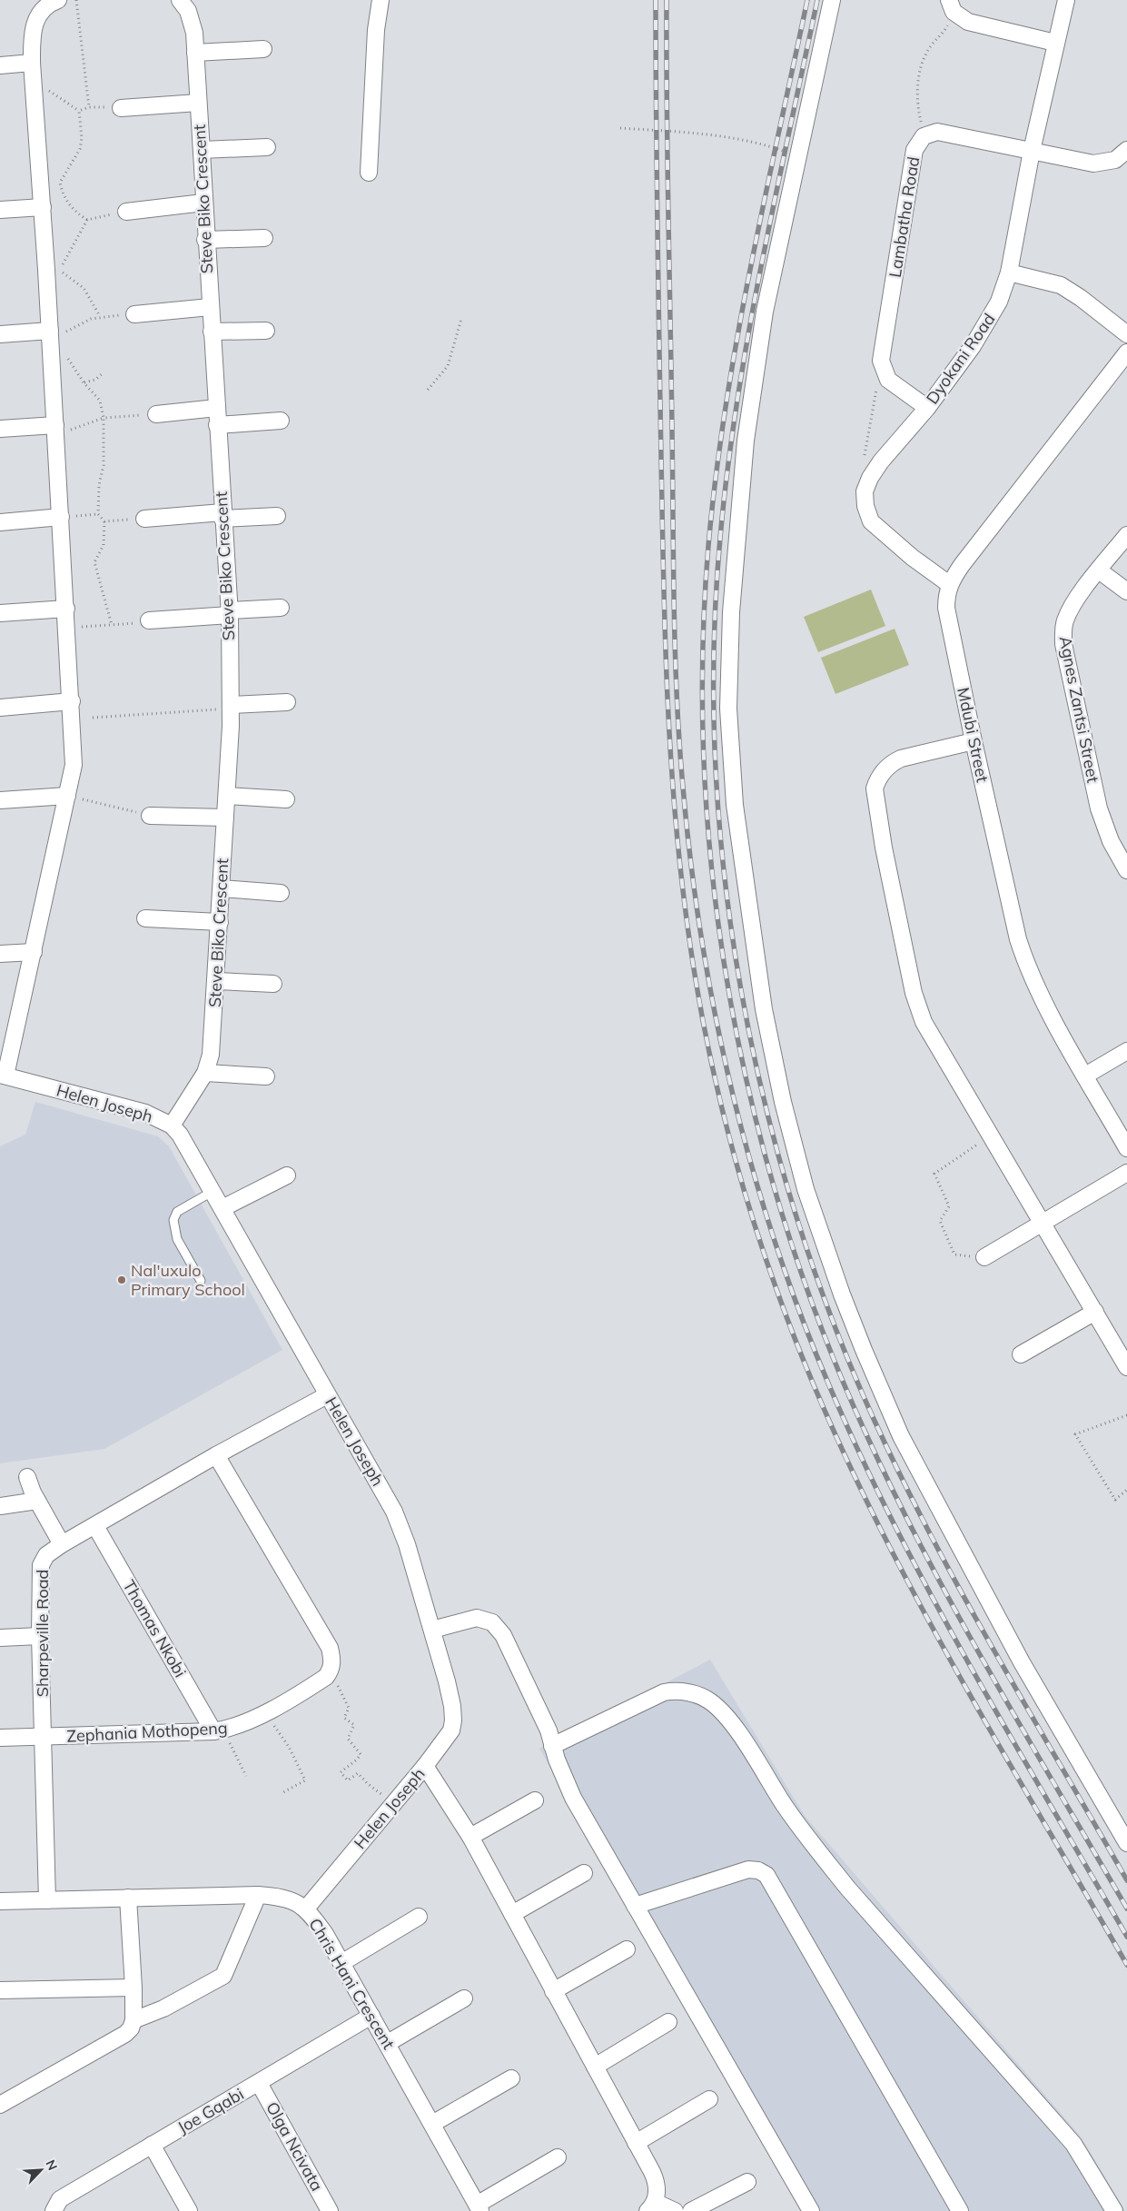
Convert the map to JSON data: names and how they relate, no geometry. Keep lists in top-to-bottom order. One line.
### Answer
{"streets":{"street":["Steve Biko Crescent","Lambatha Road","Dyokani Road","Agnes Zantsi Street","Mdubi Street","Helen Joseph","Thomas Nkobi","Sharpeville Road","Zephania Mothopeng","Chris Hani Crescent","Joe Gqabi","Olga Ncivata"]},"crossings":[["Steve Biko Crescent","Helen Joseph"],["Lambatha Road","Dyokani Road"],["Dyokani Road","Mdubi Street"],["Helen Joseph","Sharpeville Road"],["Helen Joseph","Chris Hani Crescent"],["Thomas Nkobi","Sharpeville Road"],["Thomas Nkobi","Zephania Mothopeng"],["Sharpeville Road","Zephania Mothopeng"],["Sharpeville Road","Chris Hani Crescent"],["Chris Hani Crescent","Joe Gqabi"],["Joe Gqabi","Olga Ncivata"]],"places":["Nal'uxulo Primary School"],"north":"top right"}
